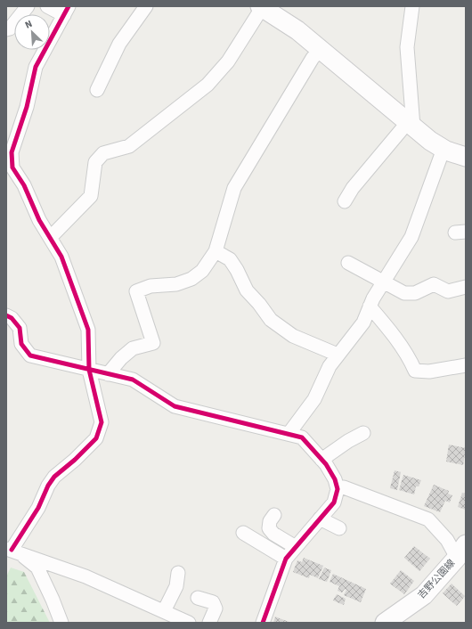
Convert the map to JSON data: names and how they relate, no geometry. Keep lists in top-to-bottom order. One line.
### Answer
{"streets":{"street":["吉野公園線"]},"north":"top left"}
